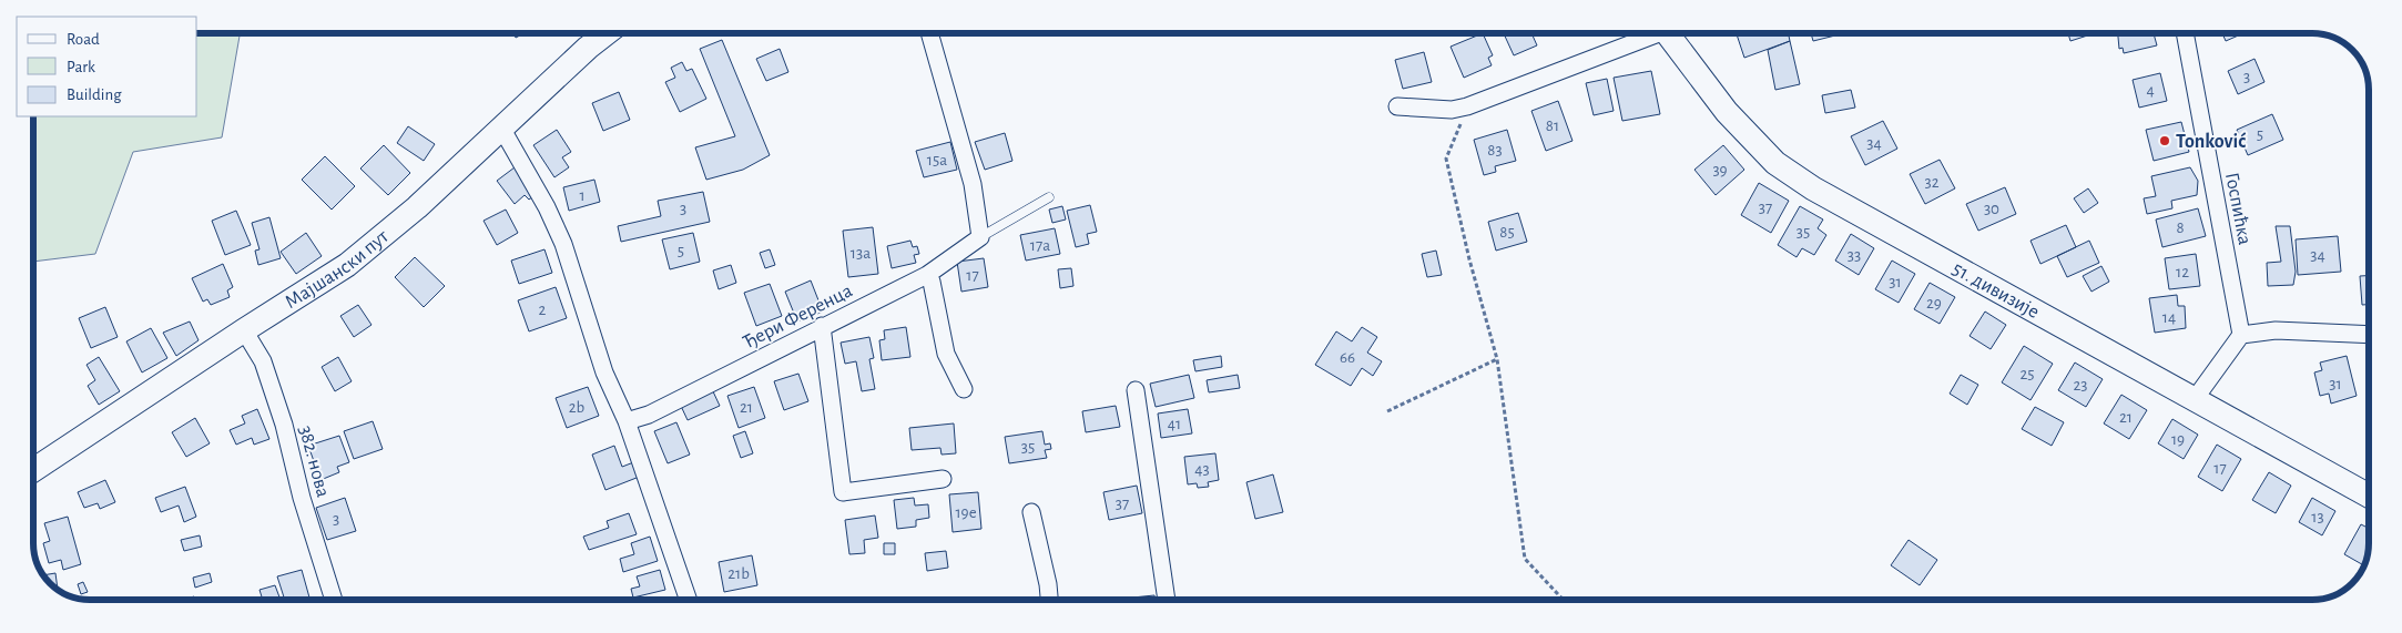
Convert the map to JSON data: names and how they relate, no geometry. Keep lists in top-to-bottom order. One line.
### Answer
{"streets":{"street":["Госпићка","Мајшански пут","51. дивизије","Ђери Ференца","382. нова"]},"crossings":[["Мајшански пут","382. нова"]],"places":["Tonković"],"house_numbers":["3","4","81","5","34","83","15a","39","32","1","37","3","30","8","85","35","17a","5","13a","33","34","12","17","31","29","2","14","66","25","31","23","2b","21","21","41","19","35","17","43","37","19e","13","3","21b"],"legend":["Road","Park","Building"]}
